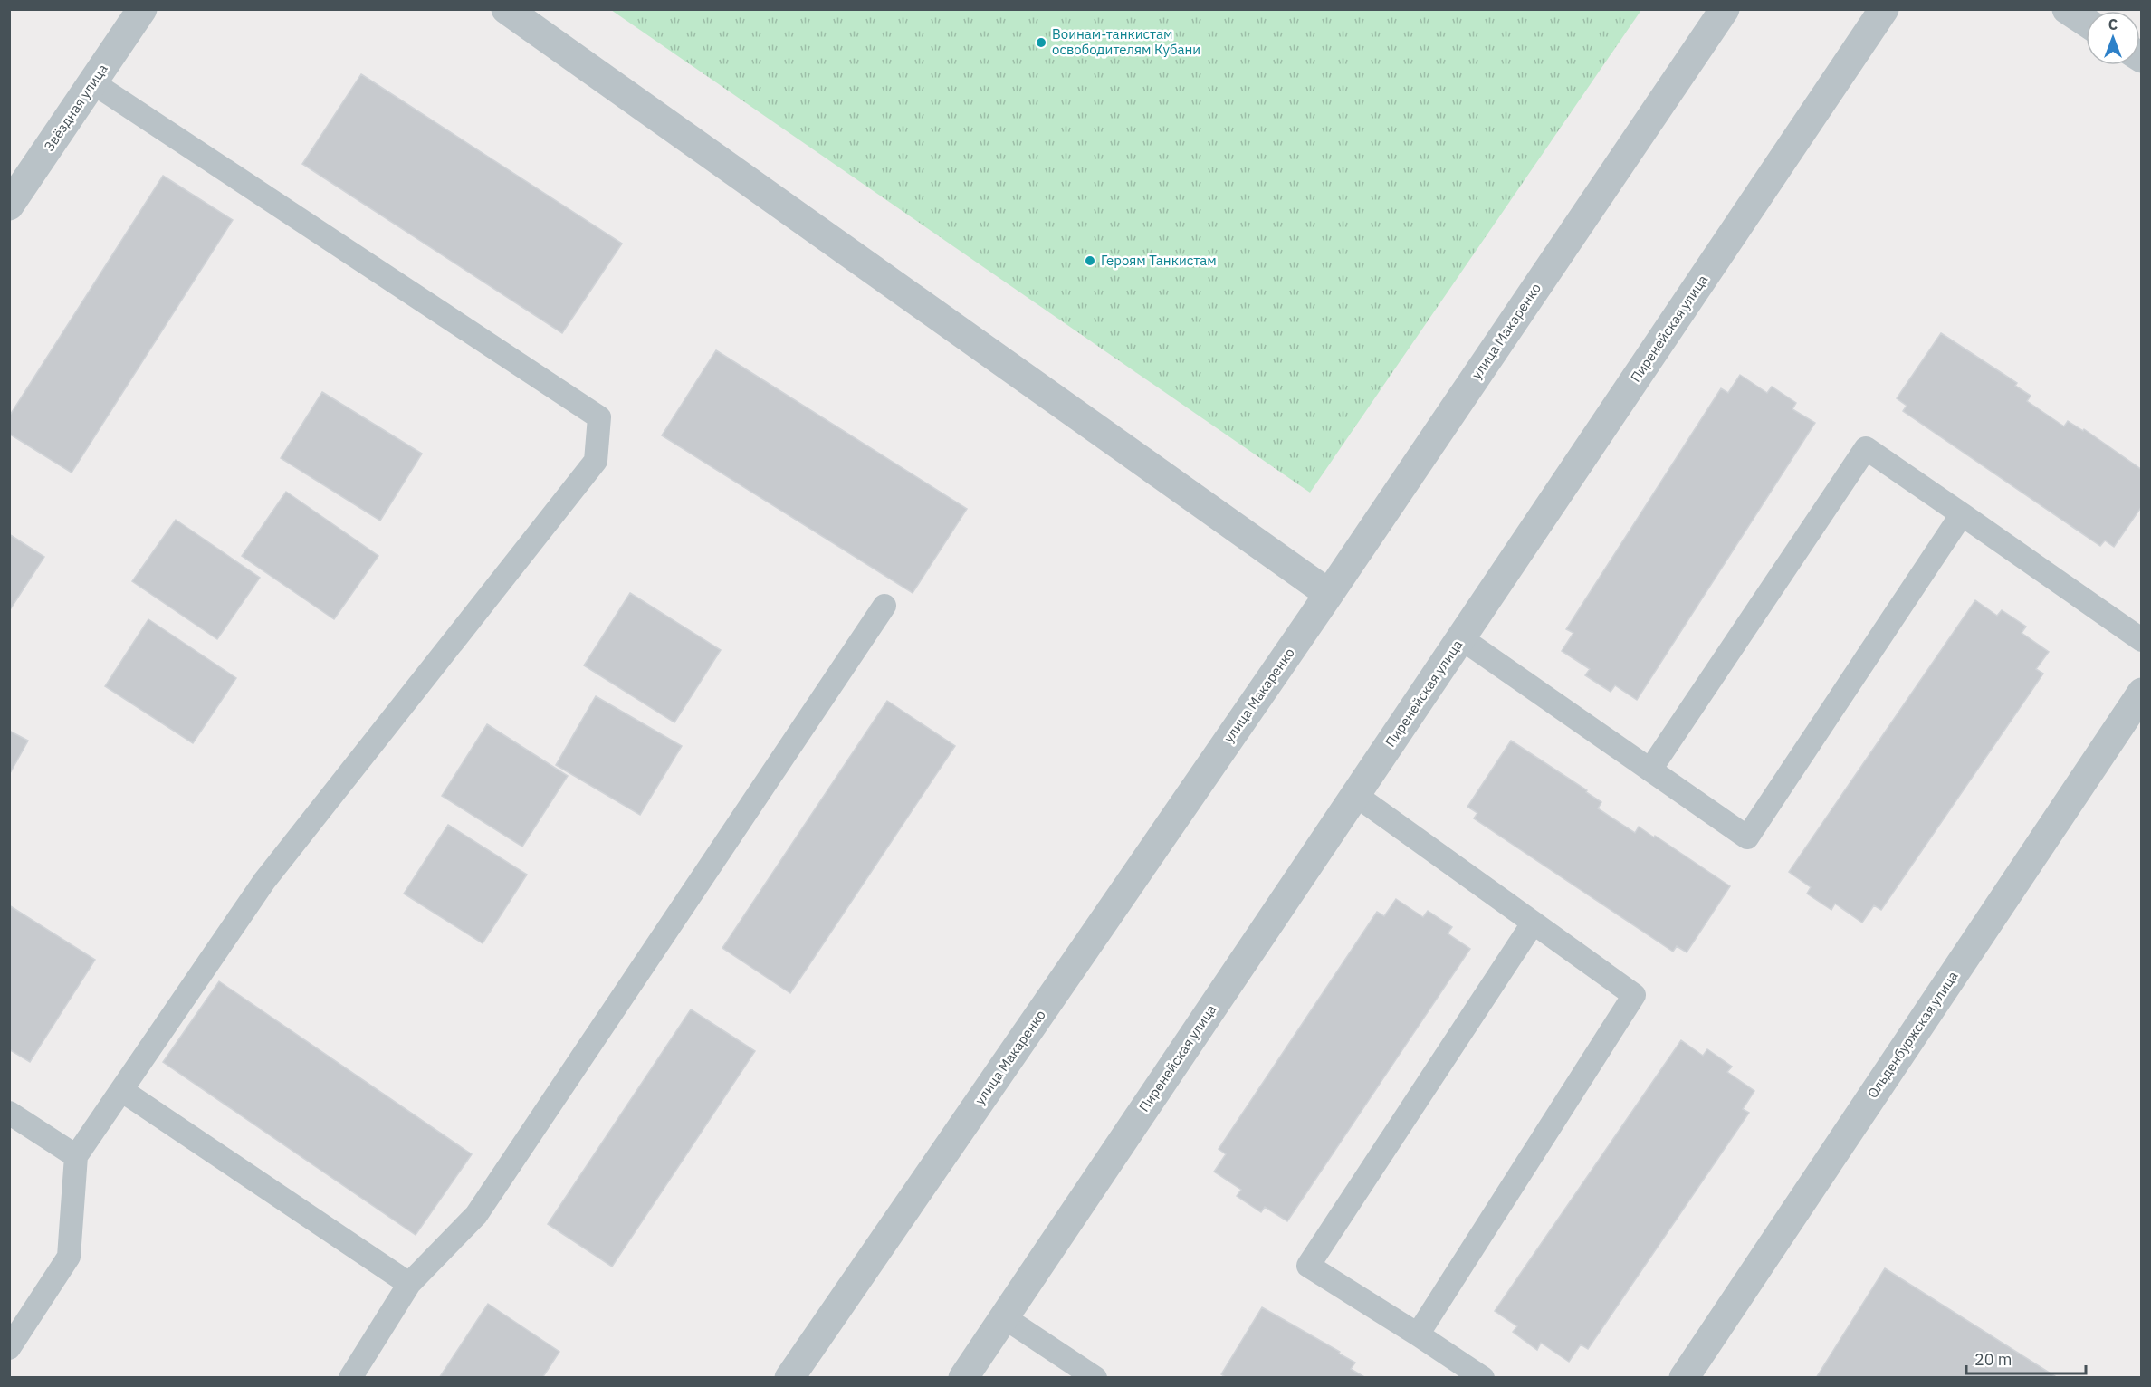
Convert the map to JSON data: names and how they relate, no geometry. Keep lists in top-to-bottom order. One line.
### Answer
{"streets":{"street":["Звёздная улица","Пиренейская улица","улица Макаренко","Ольденбуржская улица"]},"places":["Воинам-танкистам освободителям Кубани","Героям Танкистам"],"scale_bar":"20 m","north":"top"}
